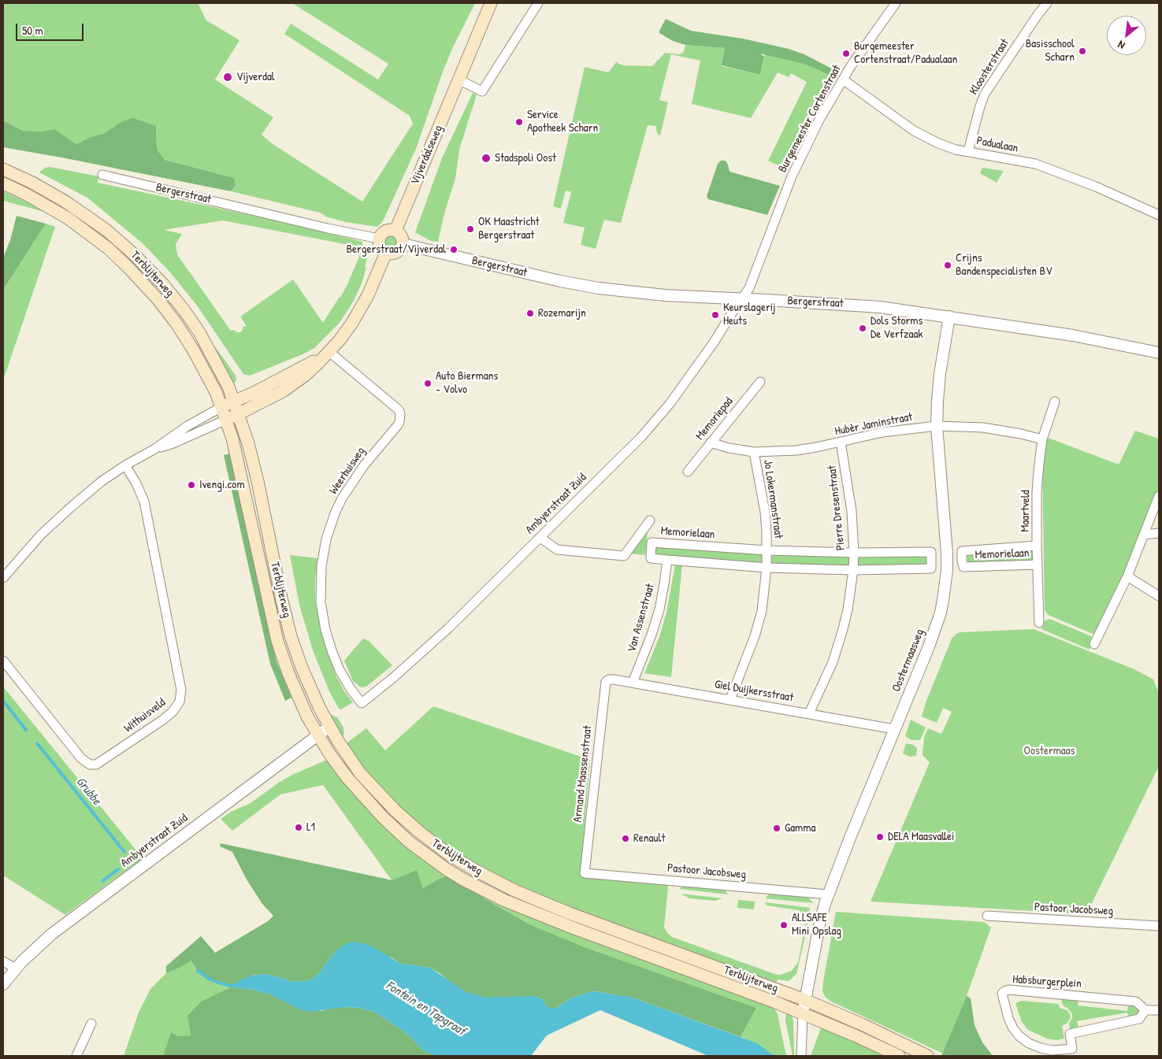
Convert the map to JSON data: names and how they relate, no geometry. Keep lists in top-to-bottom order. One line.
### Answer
{"streets":{"main road":["Vijverdalseweg","Terblijterweg"],"street":["Kloosterstraat","Burgemeester Cortenstraat","Padualaan","Bergerstraat","Memoriepad","Hubèr Jaminstraat","Weerhuisweg","Jo Lokermanstraat","Ambyerstraat Zuid","Pierre Dresenstraat","Maartveld","Memorielaan","Van Assenstraat","Oostermaasweg","Giel Duijkersstraat","Withuisveld","Armand Maassenstraat","Pastoor Jacobsweg","Habsburgerplein"]},"crossings":[["Kloosterstraat","Padualaan"],["Burgemeester Cortenstraat","Padualaan"],["Burgemeester Cortenstraat","Bergerstraat"],["Burgemeester Cortenstraat","Ambyerstraat Zuid"],["Vijverdalseweg","Bergerstraat"],["Bergerstraat","Ambyerstraat Zuid"],["Bergerstraat","Oostermaasweg"],["Terblijterweg","Ambyerstraat Zuid"],["Terblijterweg","Oostermaasweg"],["Memoriepad","Hubèr Jaminstraat"],["Hubèr Jaminstraat","Jo Lokermanstraat"],["Hubèr Jaminstraat","Pierre Dresenstraat"],["Hubèr Jaminstraat","Maartveld"],["Hubèr Jaminstraat","Oostermaasweg"],["Weerhuisweg","Ambyerstraat Zuid"],["Jo Lokermanstraat","Memorielaan"],["Jo Lokermanstraat","Giel Duijkersstraat"],["Pierre Dresenstraat","Memorielaan"],["Pierre Dresenstraat","Giel Duijkersstraat"],["Maartveld","Memorielaan"],["Memorielaan","Van Assenstraat"],["Van Assenstraat","Giel Duijkersstraat"],["Oostermaasweg","Giel Duijkersstraat"],["Oostermaasweg","Pastoor Jacobsweg"],["Giel Duijkersstraat","Armand Maassenstraat"],["Armand Maassenstraat","Pastoor Jacobsweg"]],"water":["Grubbe","Fontein en Tapgraaf"],"parks":["Oostermaas"],"places":["Basisschool Scharn","Burgemeester Cortenstraat/Padualaan","Vijverdal","Service Apotheek Scharn","Stadspoli Oost","OK Maastricht Bergerstraat","Bergerstraat/Vijverdal","Crijns Bandenspecialisten BV","Rozemarijn","Keurslagerij Heuts","Dols Storms De Verfzaak","Auto Biermans - Volvo","Ivengi.com","L1","Gamma","DELA Maasvallei","Renault","ALLSAFE Mini Opslag"],"scale_bar":"50 m","north":"bottom left"}
